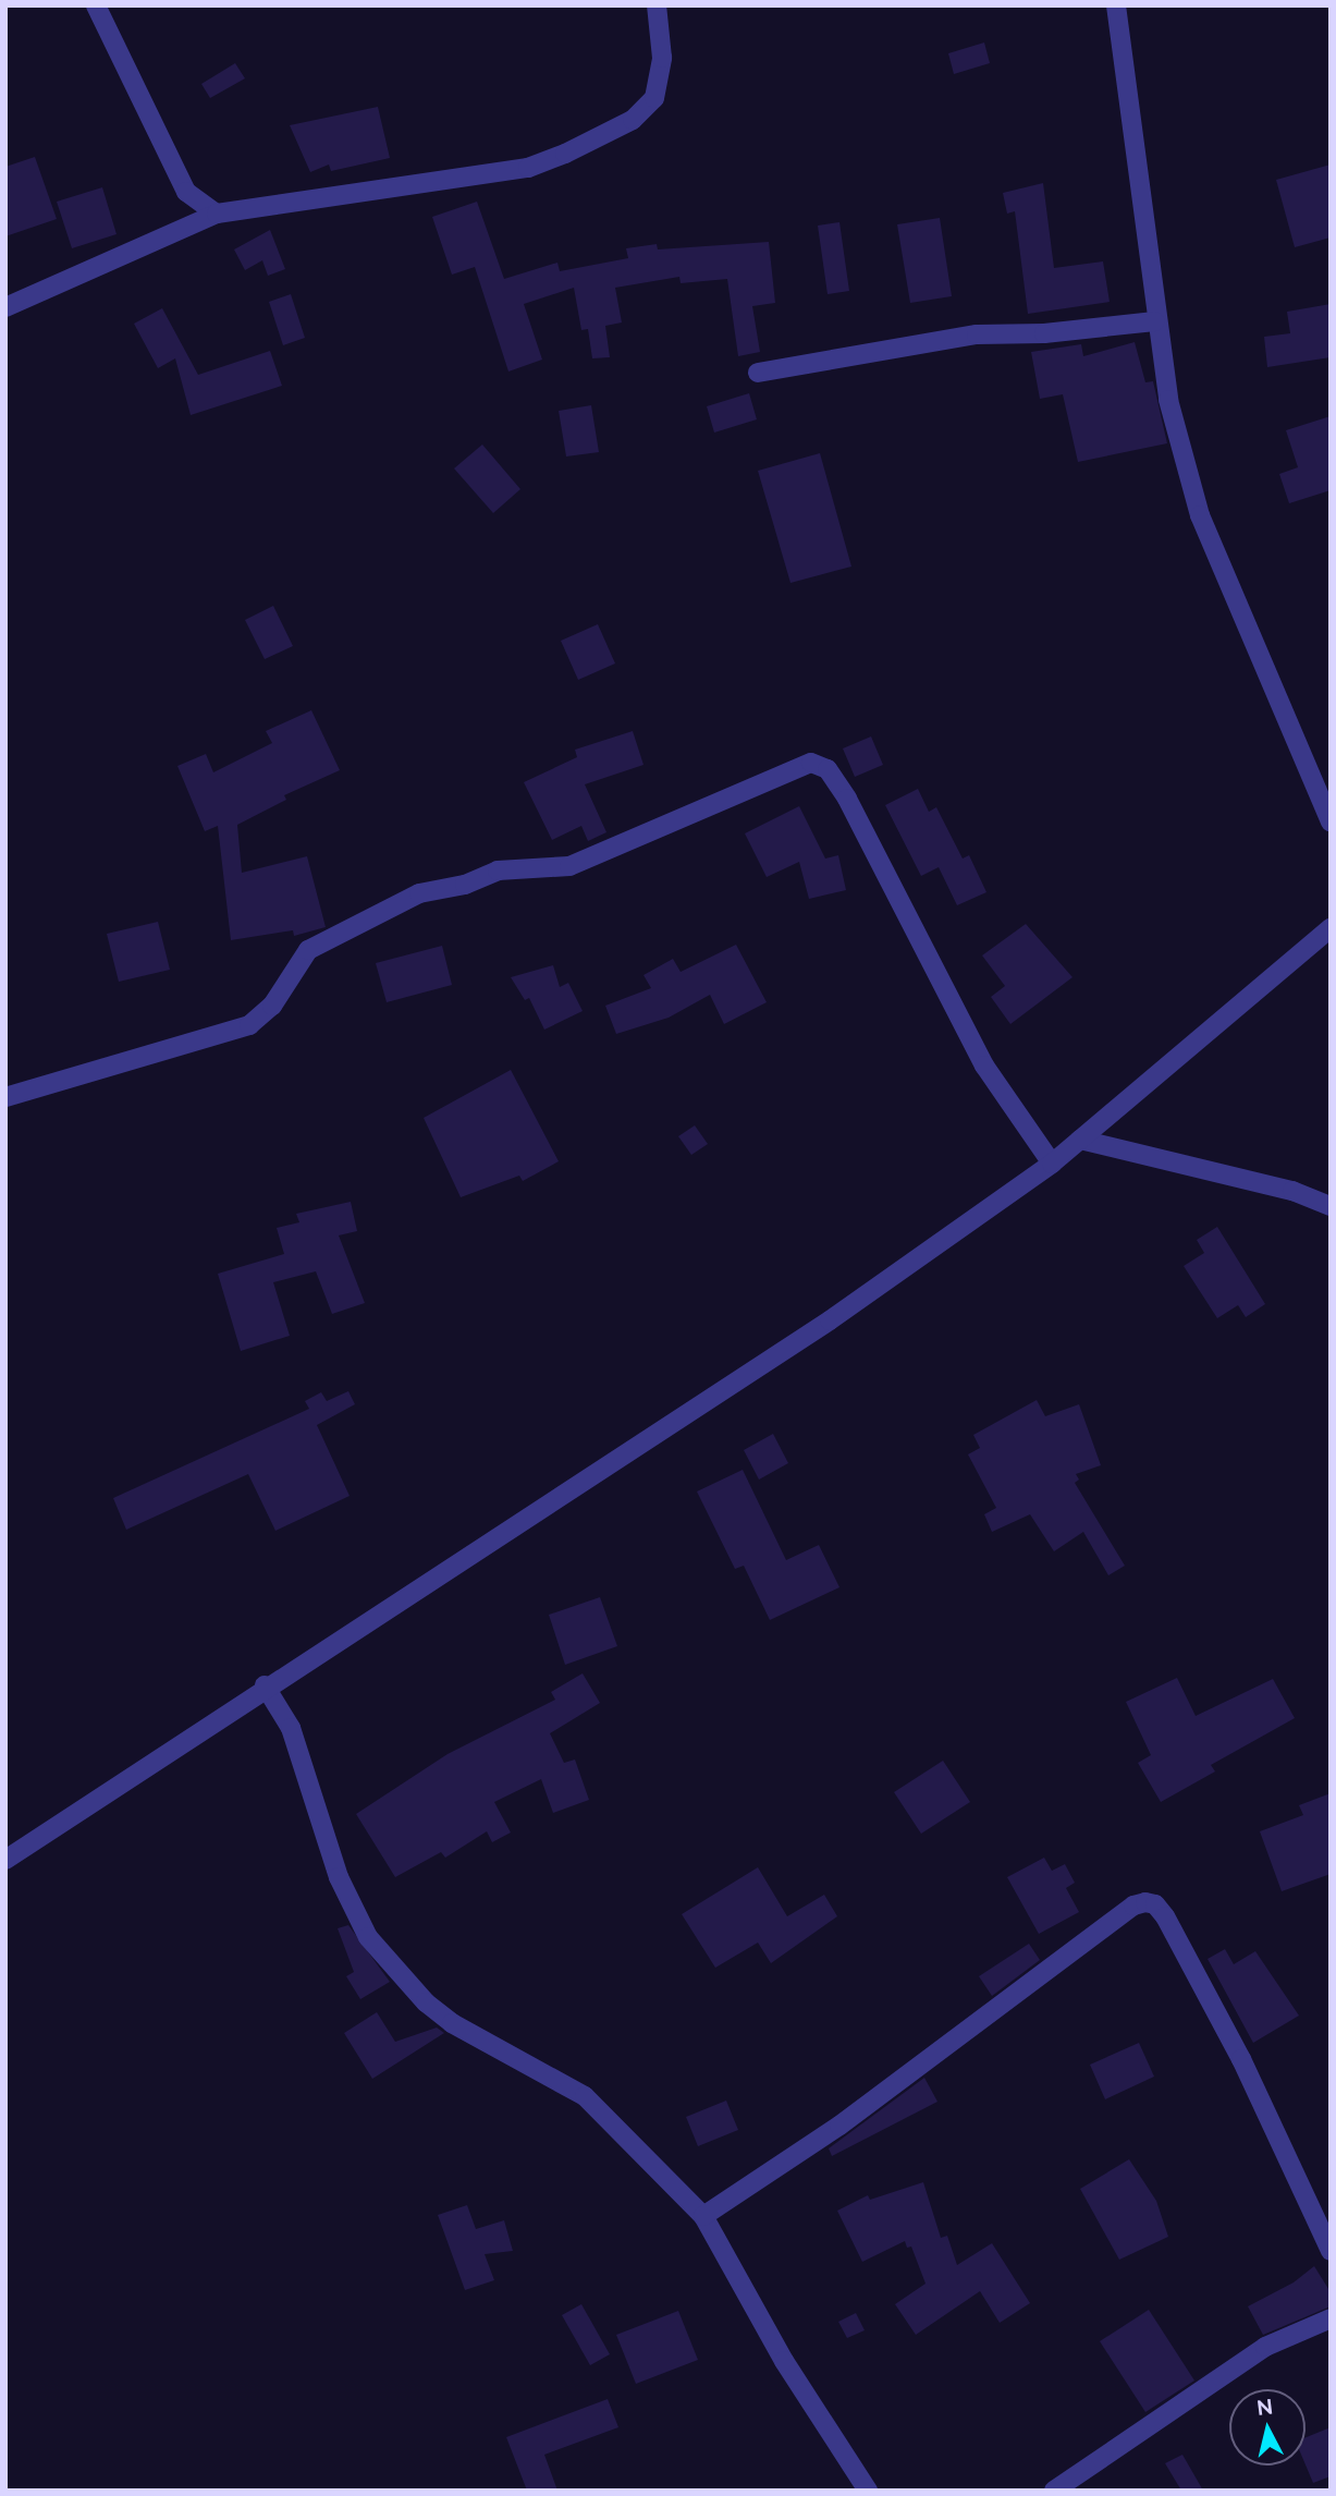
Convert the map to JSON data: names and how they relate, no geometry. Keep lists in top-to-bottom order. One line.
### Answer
{"north":"top"}
